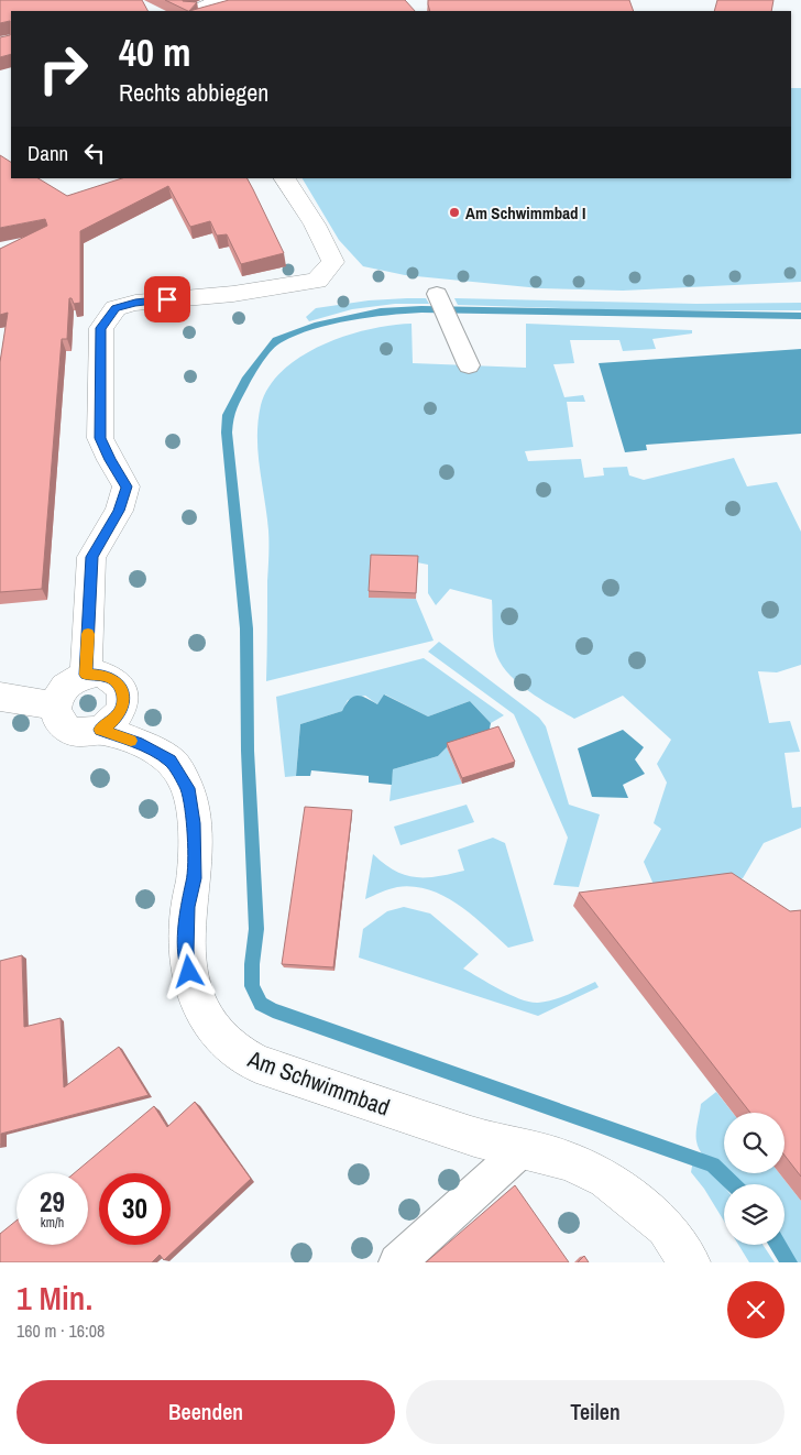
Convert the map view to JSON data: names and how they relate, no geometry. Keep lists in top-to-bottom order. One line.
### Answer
{"streets":{"street":["Am Schwimmbad"]},"places":["Am Schwimmbad I"],"page":{"turn":["40 m","Rechts abbiegen"],"then":"Dann","speed":"29 km/h","limit":"30","heading":["1 Min.","160 m · 16:08"],"buttons":["Beenden","Teilen"]}}
